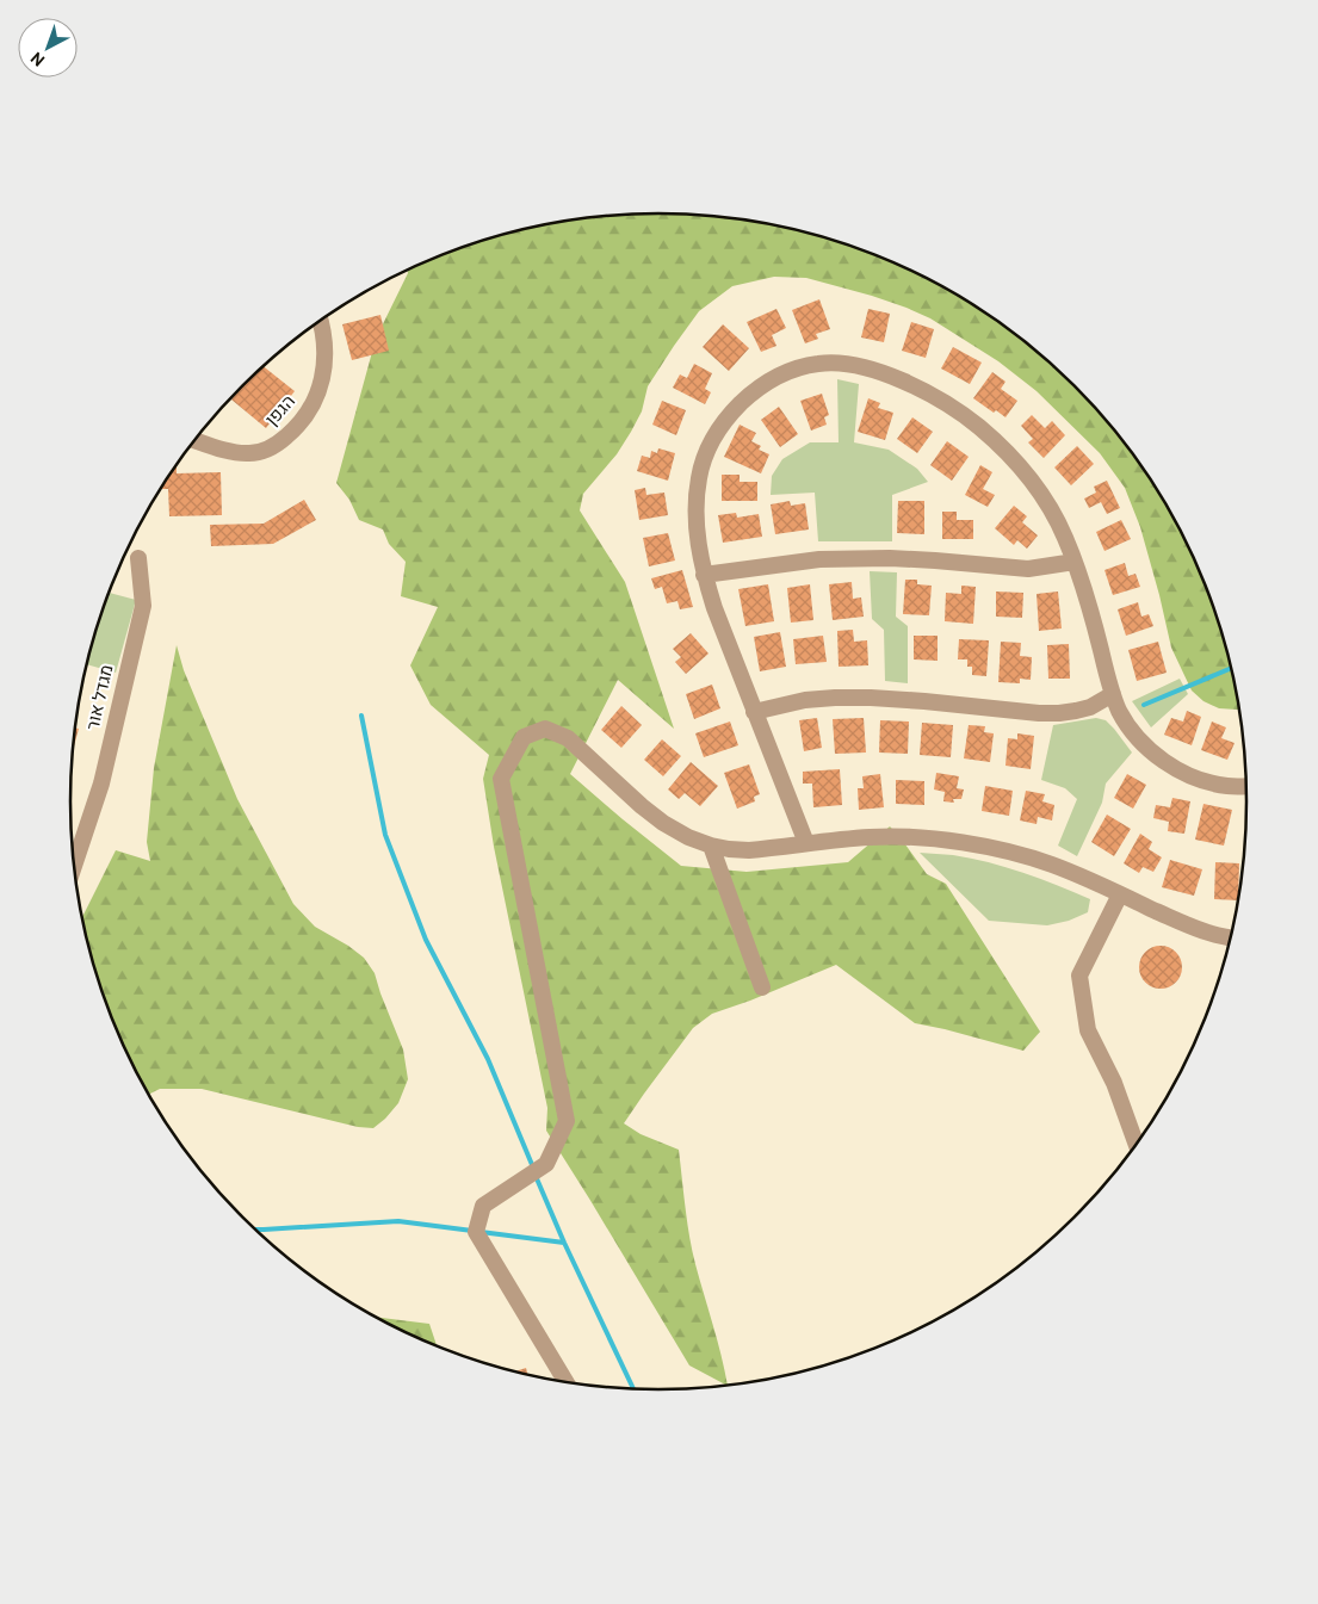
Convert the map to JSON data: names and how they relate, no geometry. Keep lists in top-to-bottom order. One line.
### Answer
{"streets":{"street":["הגפן","מגדל אור"]},"north":"bottom left"}
